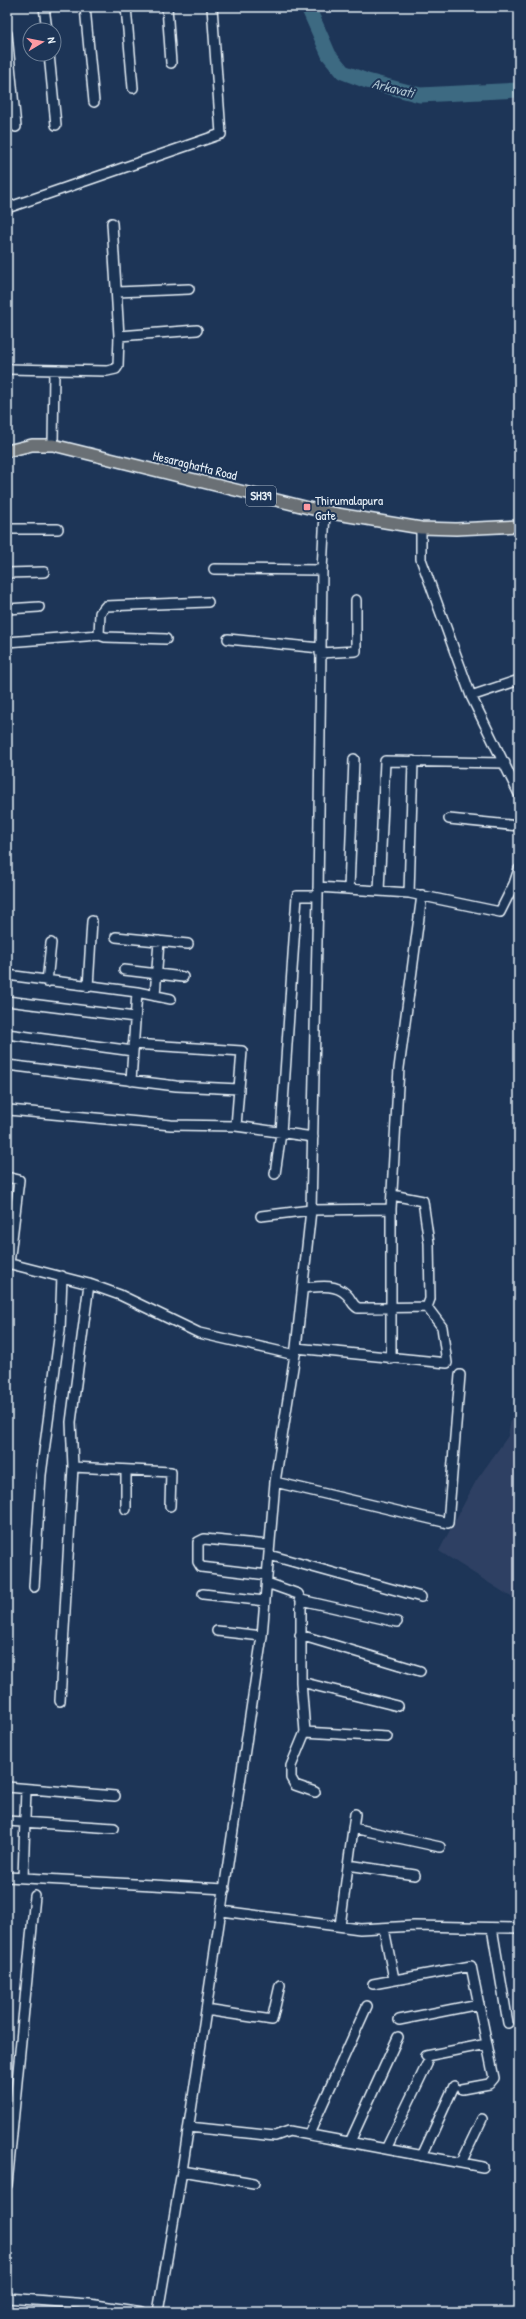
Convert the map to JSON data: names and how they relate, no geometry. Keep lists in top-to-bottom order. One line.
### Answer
{"streets":{"main road":["Hesaraghatta Road","SH39"]},"water":["Arkavati"],"places":{"transit":["Thirumalapura Gate"]},"north":"right"}
